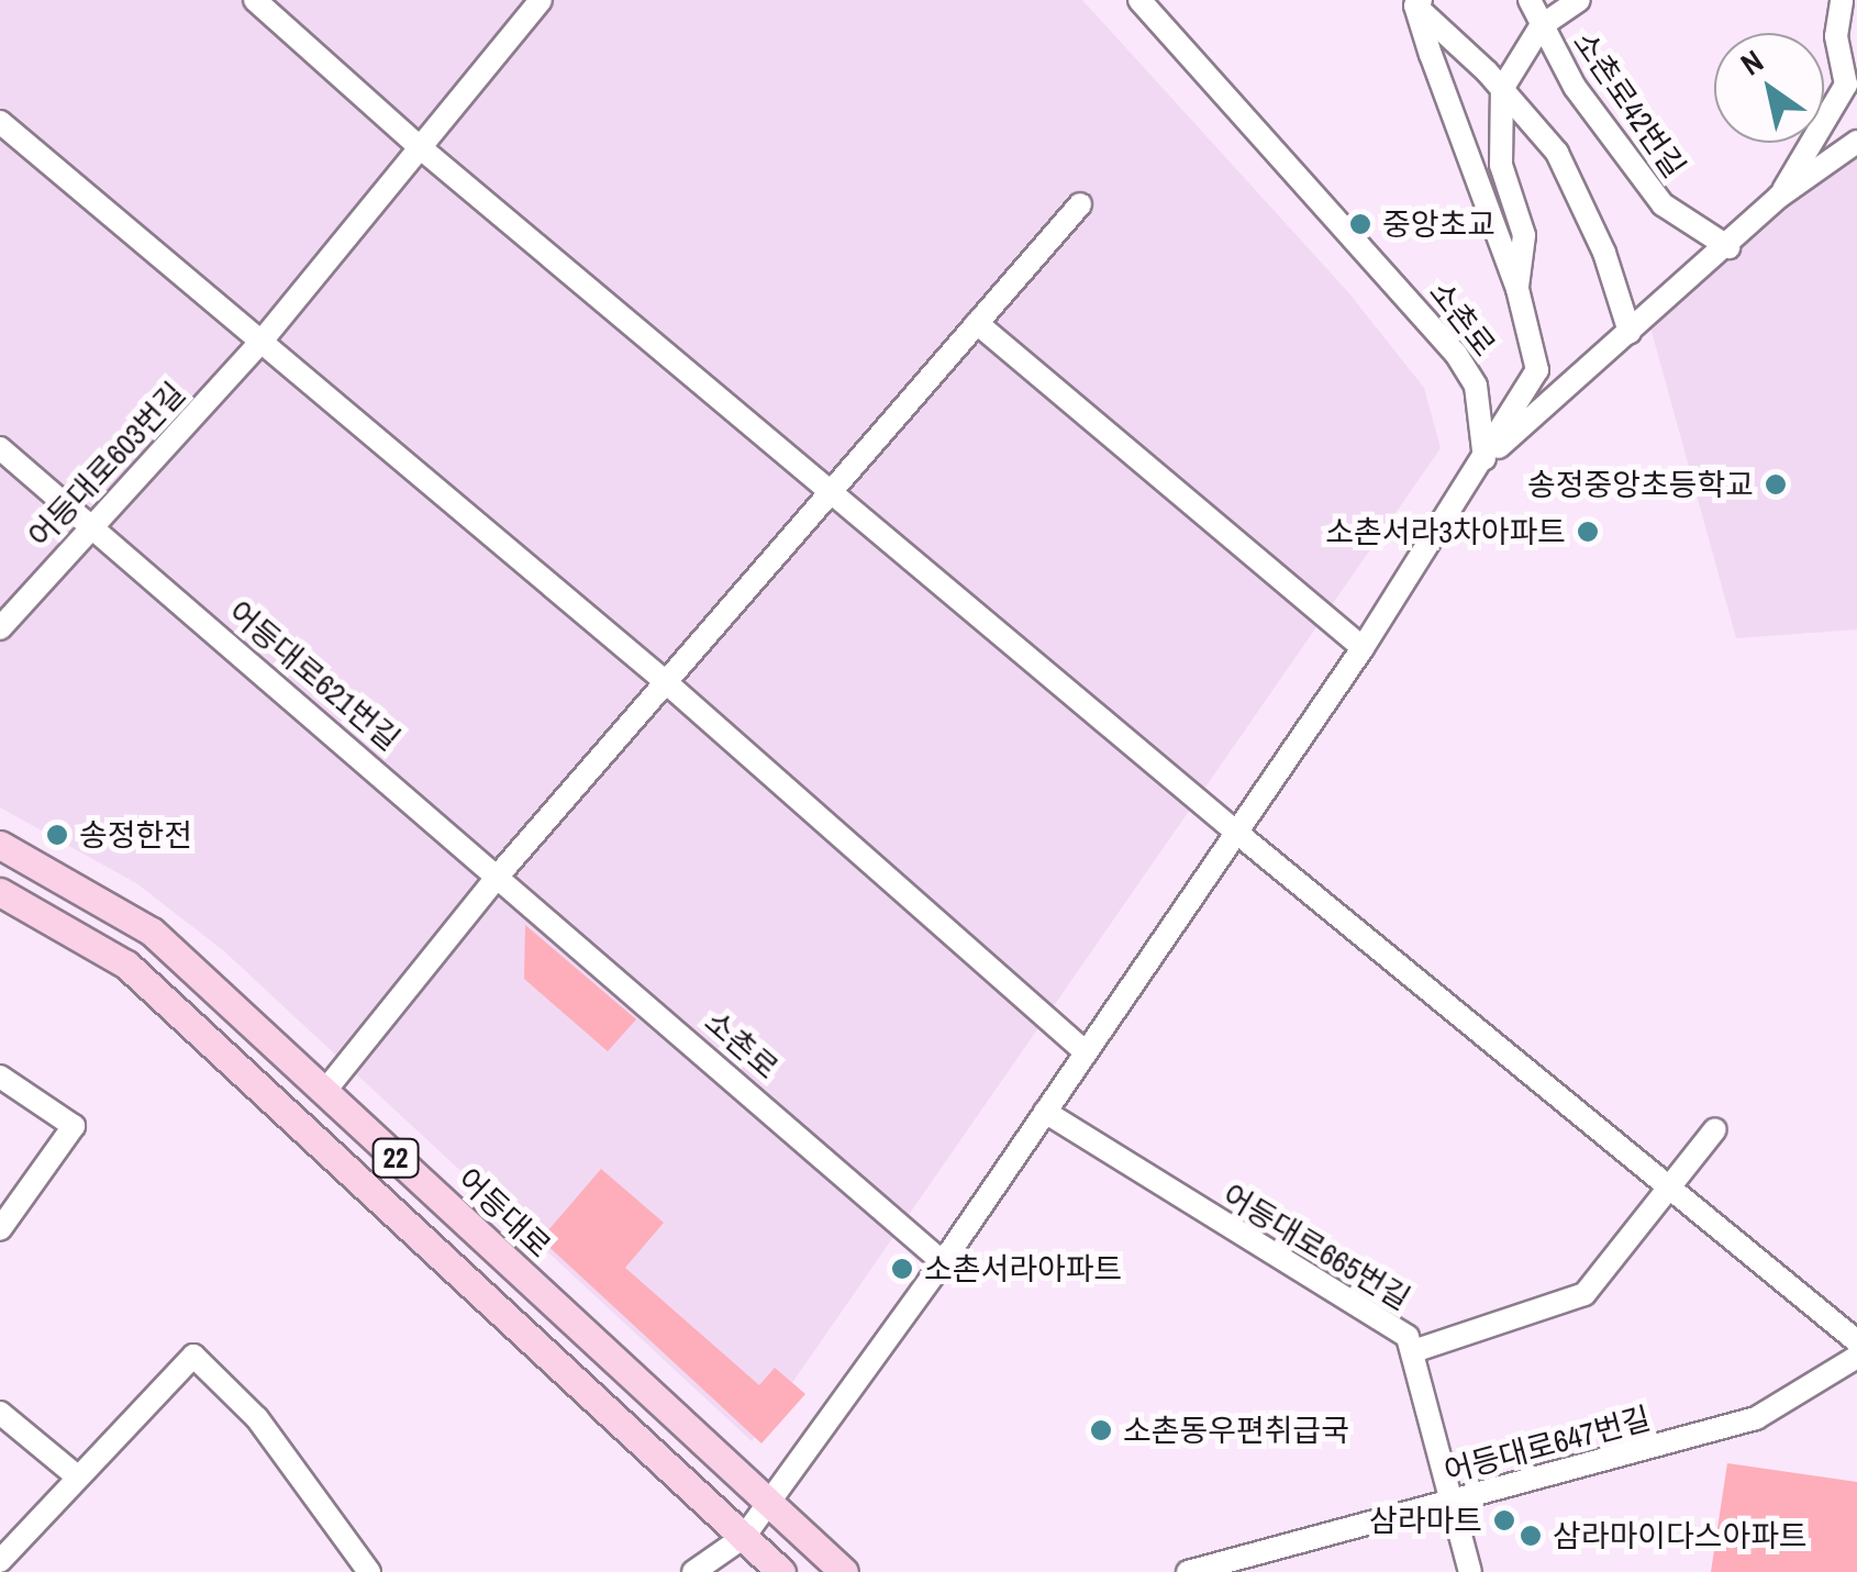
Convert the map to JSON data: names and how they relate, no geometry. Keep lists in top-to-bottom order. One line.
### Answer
{"streets":{"main road":["22","어등대로"],"street":["소촌로42번길","소촌로","어등대로603번길","어등대로621번길","어등대로665번길","어등대로647번길"]},"crossings":[["소촌로","어등대로621번길"],["어등대로603번길","어등대로621번길"],["어등대로665번길","어등대로647번길"]],"places":["중앙초교","송정중앙초등학교","소촌서라3차아파트","송정한전","소촌서라아파트","소촌동우편취급국","삼라마트","삼라마이다스아파트"],"north":"top left"}
